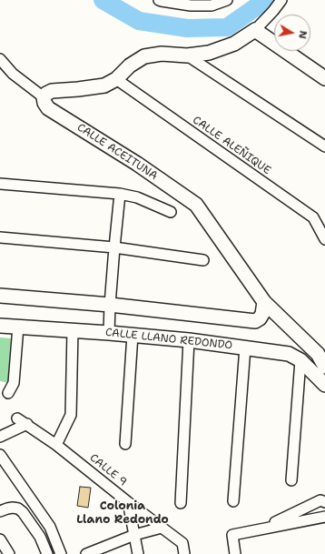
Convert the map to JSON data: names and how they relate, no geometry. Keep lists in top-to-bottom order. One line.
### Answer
{"streets":{"street":["CALLE ALEÑIQUE","CALLE ACEITUNA","CALLE LLANO REDONDO","CALLE 9"]},"districts":["Colonia Llano Redondo"],"north":"right"}
